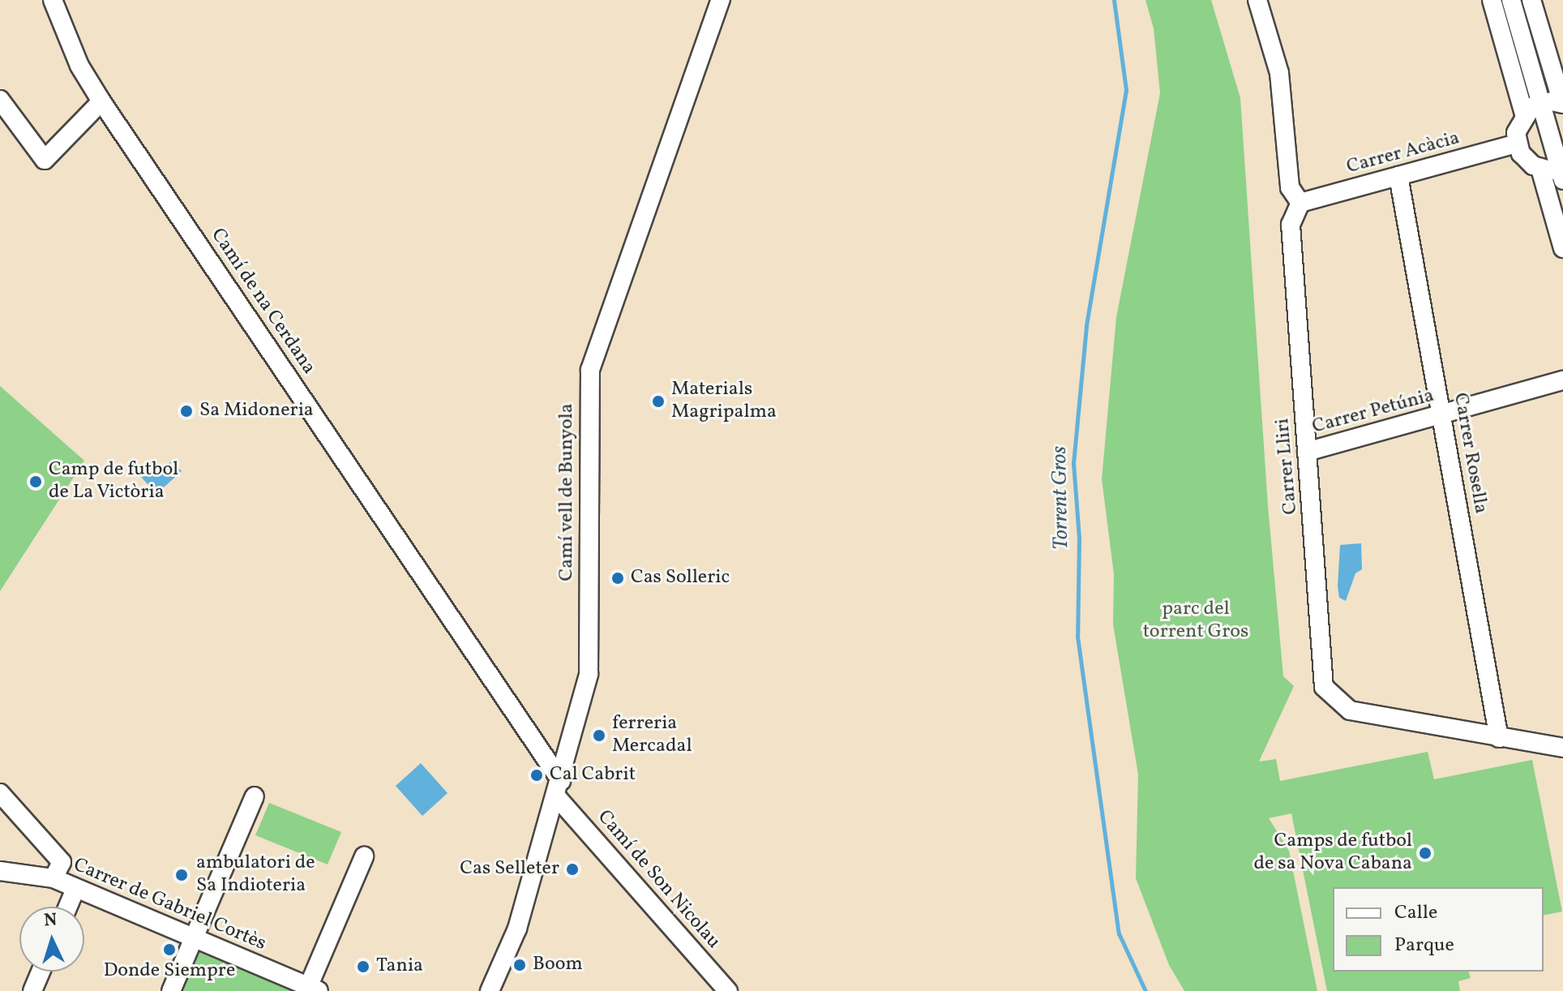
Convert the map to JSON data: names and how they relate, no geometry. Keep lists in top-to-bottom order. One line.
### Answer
{"streets":{"street":["Carrer Acàcia","Camí de na Cerdana","Carrer Petúnia","Carrer Rosella","Carrer Lliri","Camí vell de Bunyola","Camí de Son Nicolau","Carrer de Gabriel Cortès"]},"crossings":[["Carrer Acàcia","Carrer Rosella"],["Carrer Acàcia","Carrer Lliri"],["Camí de na Cerdana","Camí vell de Bunyola"],["Camí de na Cerdana","Camí de Son Nicolau"],["Carrer Petúnia","Carrer Rosella"],["Carrer Petúnia","Carrer Lliri"],["Carrer Rosella","Carrer Lliri"],["Camí vell de Bunyola","Camí de Son Nicolau"]],"water":["Torrent Gros"],"parks":["parc del torrent Gros"],"places":["Materials Magripalma","Sa Midoneria","Camp de futbol de La Victòria","Cas Solleric","ferreria Mercadal","Cal Cabrit","Camps de futbol de sa Nova Cabana","Cas Selleter","ambulatori de Sa Indioteria","Donde Siempre","Boom","Tania"],"legend":["Calle","Parque"],"north":"top"}
